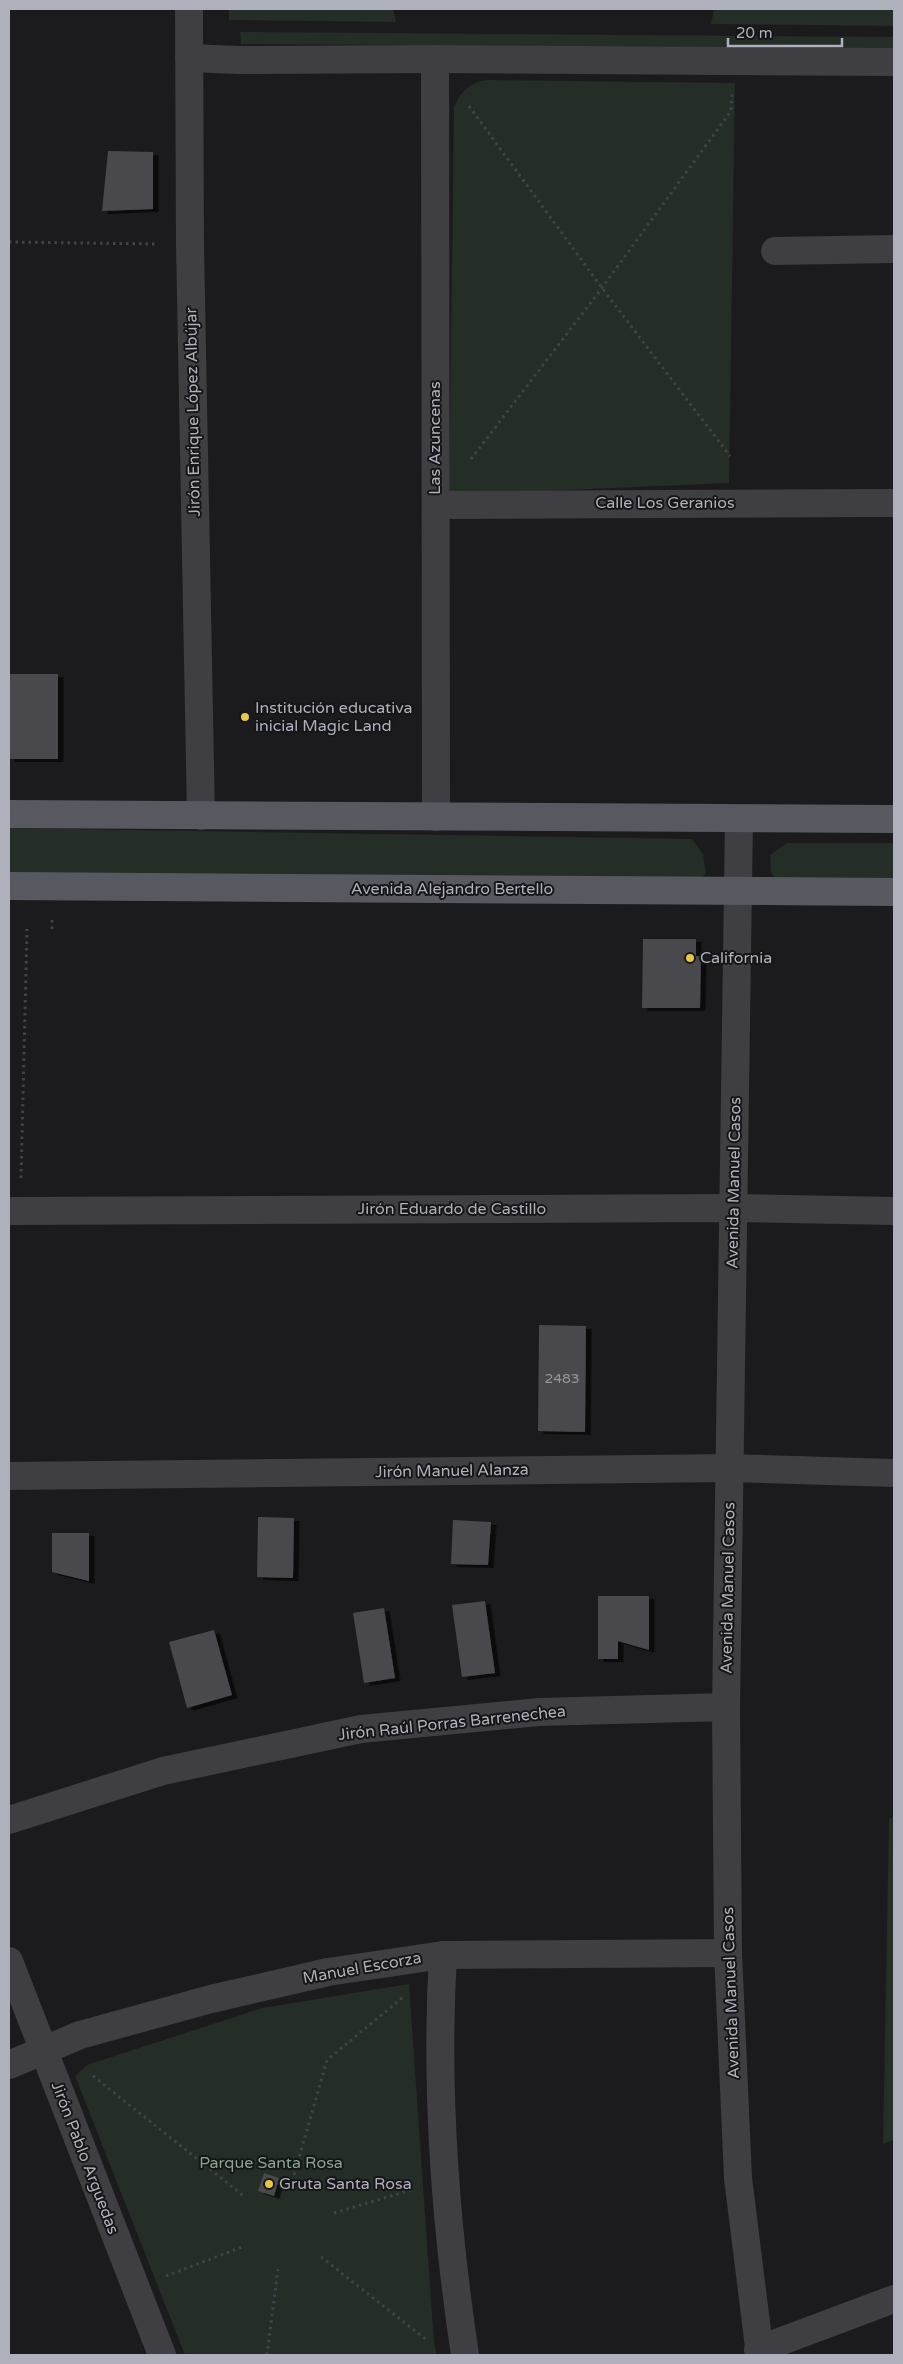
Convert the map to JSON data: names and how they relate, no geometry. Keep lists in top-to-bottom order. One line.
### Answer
{"streets":{"main road":["Avenida Alejandro Bertello"],"street":["Jirón Enrique López Albújar","Las Azuncenas","Calle Los Geranios","Avenida Manuel Casos","Jirón Eduardo de Castillo","Jirón Manuel Alanza","Jirón Raúl Porras Barrenechea","Manuel Escorza","Jirón Pablo Arguedas"]},"crossings":[["Las Azuncenas","Calle Los Geranios"],["Avenida Alejandro Bertello","Avenida Manuel Casos"],["Avenida Manuel Casos","Jirón Eduardo de Castillo"],["Avenida Manuel Casos","Jirón Manuel Alanza"],["Avenida Manuel Casos","Jirón Raúl Porras Barrenechea"],["Avenida Manuel Casos","Manuel Escorza"],["Manuel Escorza","Jirón Pablo Arguedas"]],"parks":["Parque Santa Rosa"],"places":["Institución educativa inicial Magic Land","California","Gruta Santa Rosa"],"house_numbers":["2483"],"scale_bar":"20 m"}
